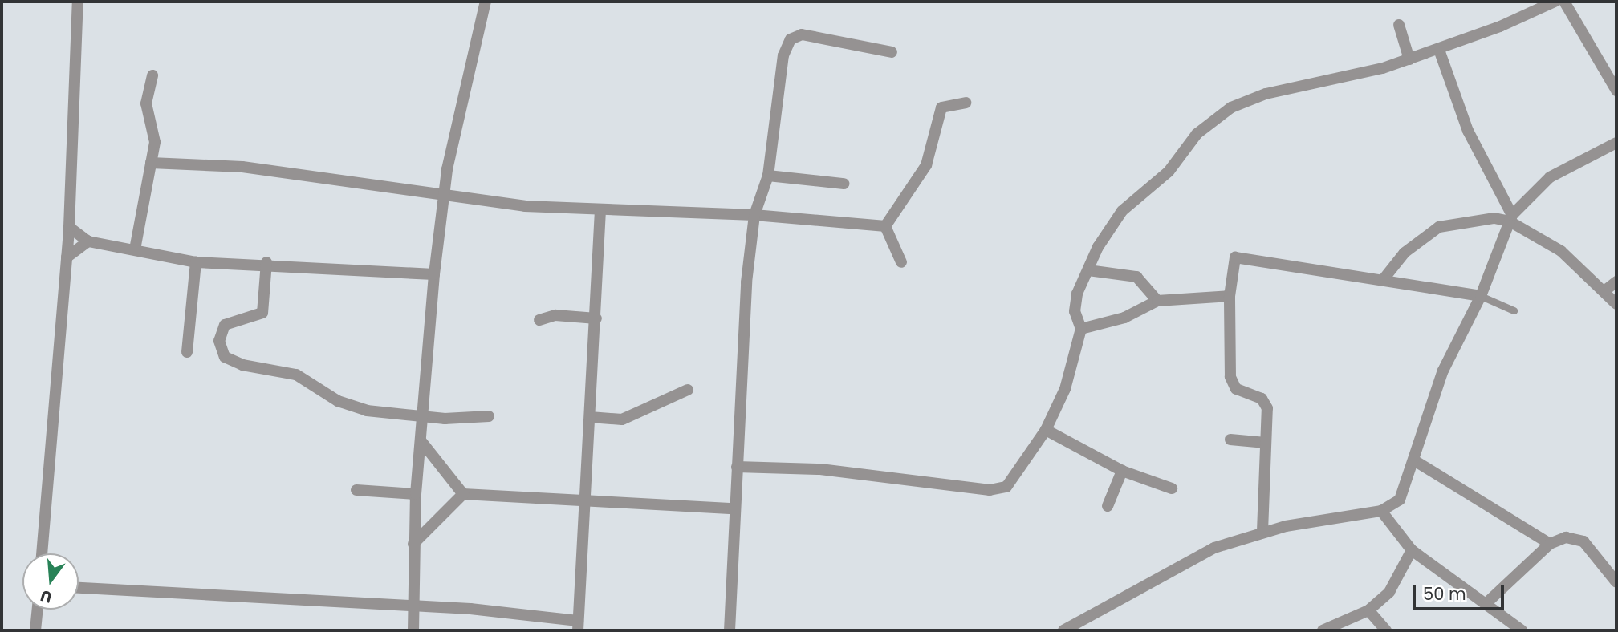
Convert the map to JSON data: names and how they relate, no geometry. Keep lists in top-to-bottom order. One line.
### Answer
{"scale_bar":"50 m","north":"bottom"}
